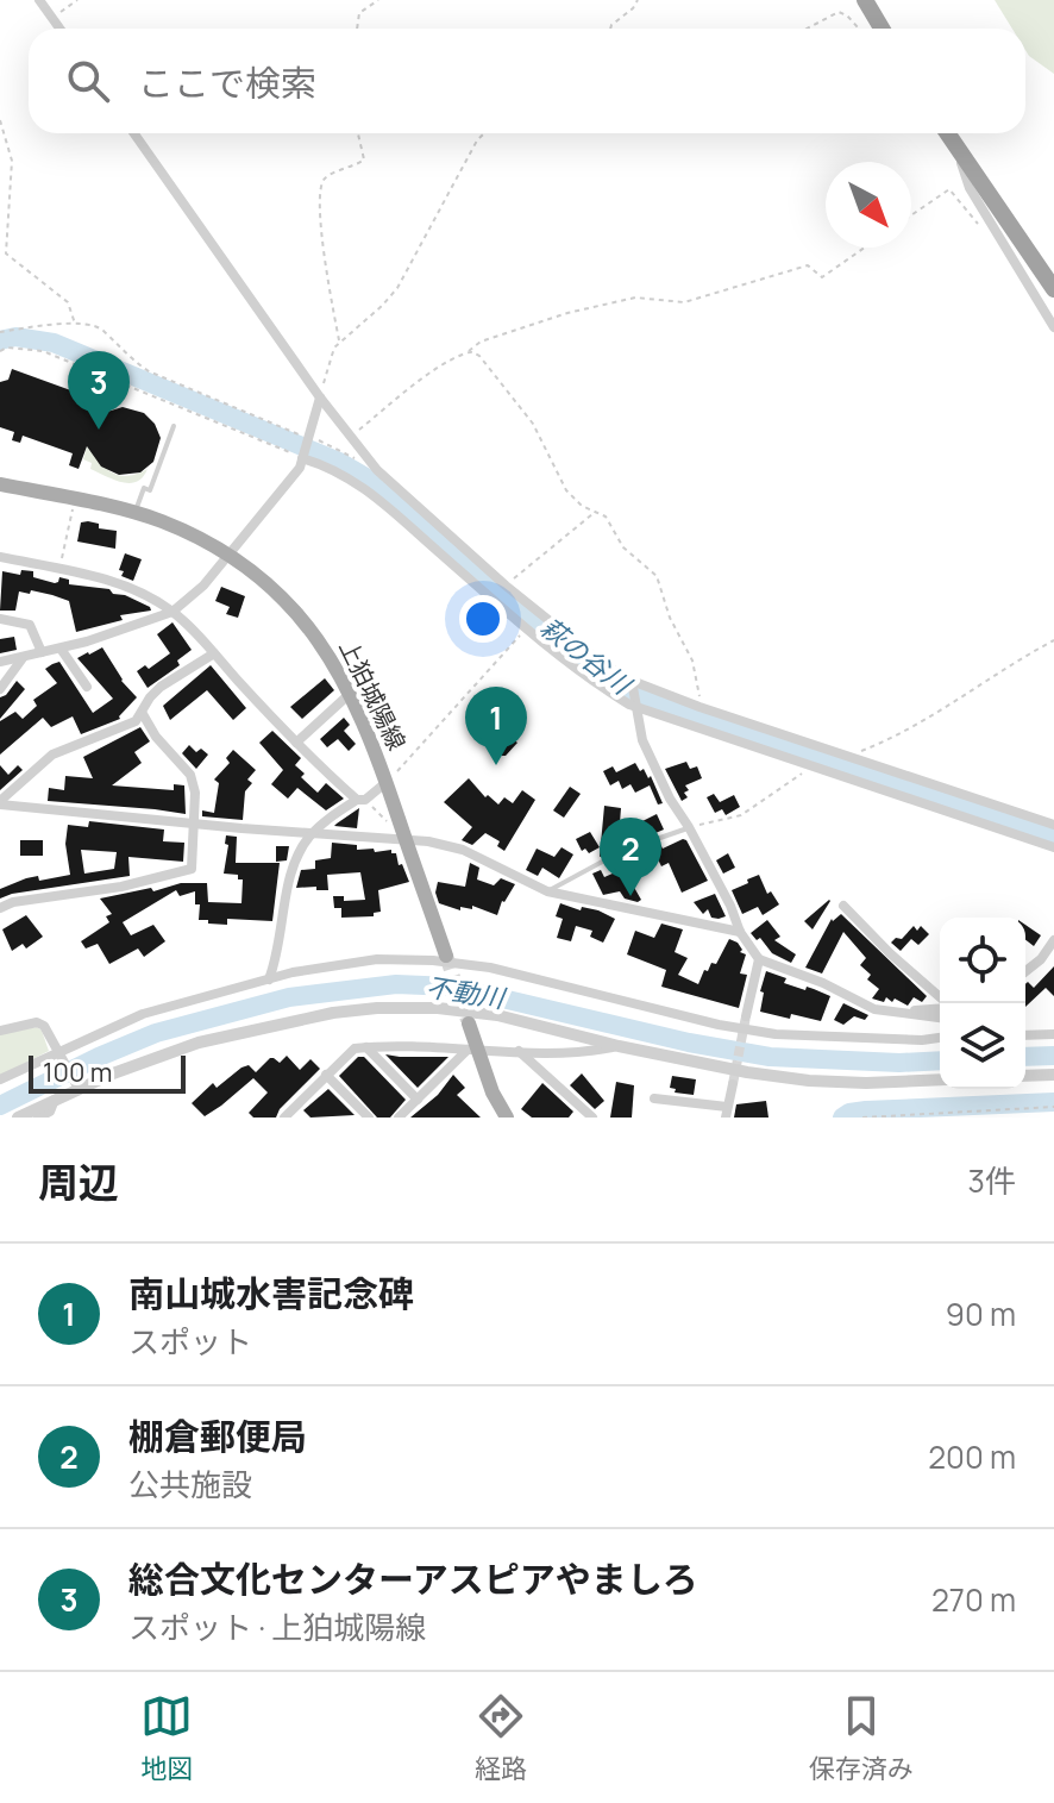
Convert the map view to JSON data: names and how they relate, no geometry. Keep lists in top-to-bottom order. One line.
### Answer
{"streets":{"main road":["上狛城陽線"]},"water":["萩の谷川","不動川"],"scale_bar":"100 m","north":"bottom right","page":{"search":"ここで検索","pins":["3","1","2"],"scale":"100 m","heading":["周辺","3件"],"list":[{"mark":"1","name":"南山城水害記念碑","note":"スポット","value":"90 m"},{"mark":"2","name":"棚倉郵便局","note":"公共施設","value":"200 m"},{"mark":"3","name":"総合文化センターアスピアやましろ","note":"スポット · 上狛城陽線","value":"270 m"}],"nav":["地図","経路","保存済み"]}}
